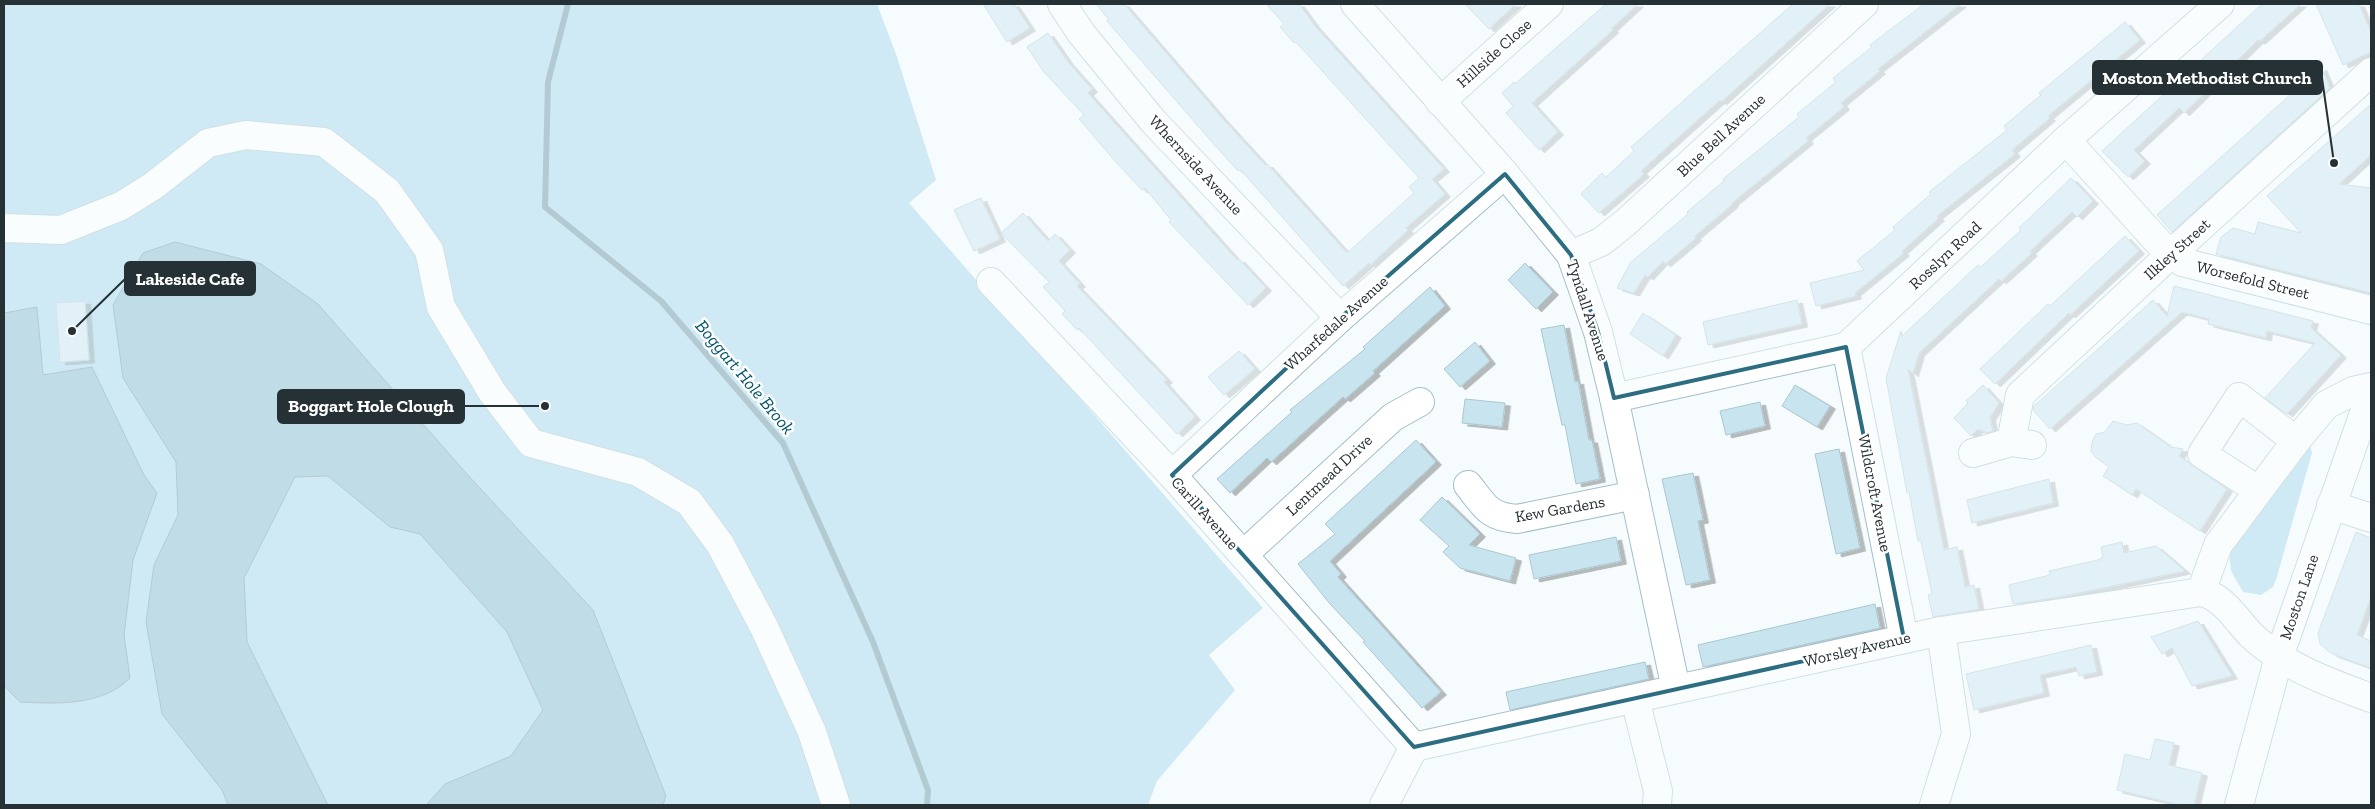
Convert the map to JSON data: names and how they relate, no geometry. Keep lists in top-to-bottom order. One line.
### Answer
{"streets":{"street":["Hillside Close","Blue Bell Avenue","Whernside Avenue","Ilkley Street","Rosslyn Road","Worsefold Street","Tyndall Avenue","Wharfedale Avenue","Lentmead Drive","Wildcroft Avenue","Kew Gardens","Carill Avenue","Moston Lane","Worsley Avenue"]},"crossings":[["Hillside Close","Tyndall Avenue"],["Blue Bell Avenue","Tyndall Avenue"],["Whernside Avenue","Wharfedale Avenue"],["Ilkley Street","Worsefold Street"],["Rosslyn Road","Worsefold Street"],["Rosslyn Road","Wildcroft Avenue"],["Tyndall Avenue","Wharfedale Avenue"],["Tyndall Avenue","Kew Gardens"],["Tyndall Avenue","Worsley Avenue"],["Wharfedale Avenue","Carill Avenue"],["Lentmead Drive","Carill Avenue"],["Wildcroft Avenue","Worsley Avenue"],["Carill Avenue","Worsley Avenue"]],"water":["Boggart Hole Brook"],"places":["Moston Methodist Church","Lakeside Cafe","Boggart Hole Clough"]}
